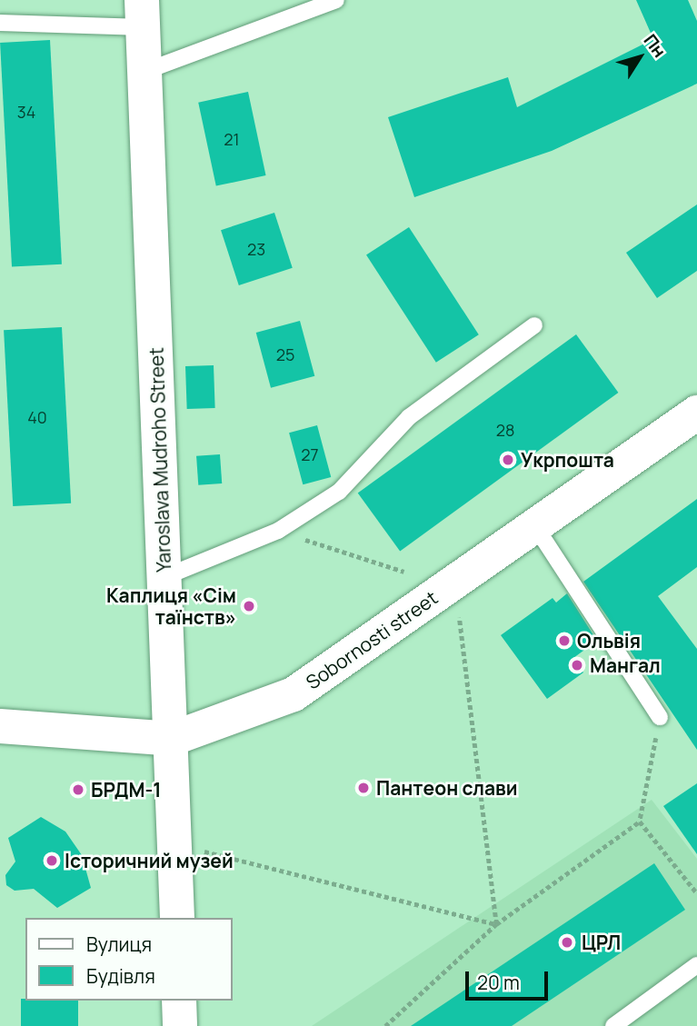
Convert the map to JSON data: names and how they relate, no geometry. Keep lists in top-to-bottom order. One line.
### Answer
{"streets":{"street":["Yaroslava Mudroho Street","Sobornosti street"]},"crossings":[["Yaroslava Mudroho Street","Sobornosti street"]],"places":["Укрпошта","Каплиця «Сім таїнств»","Ольвія","Мангал","Пантеон слави","БРДМ-1","Історичний музей","ЦРЛ"],"house_numbers":["34","21","23","25","40","28","27"],"legend":["Вулиця","Будівля"],"scale_bar":"20 m","north":"top right"}
